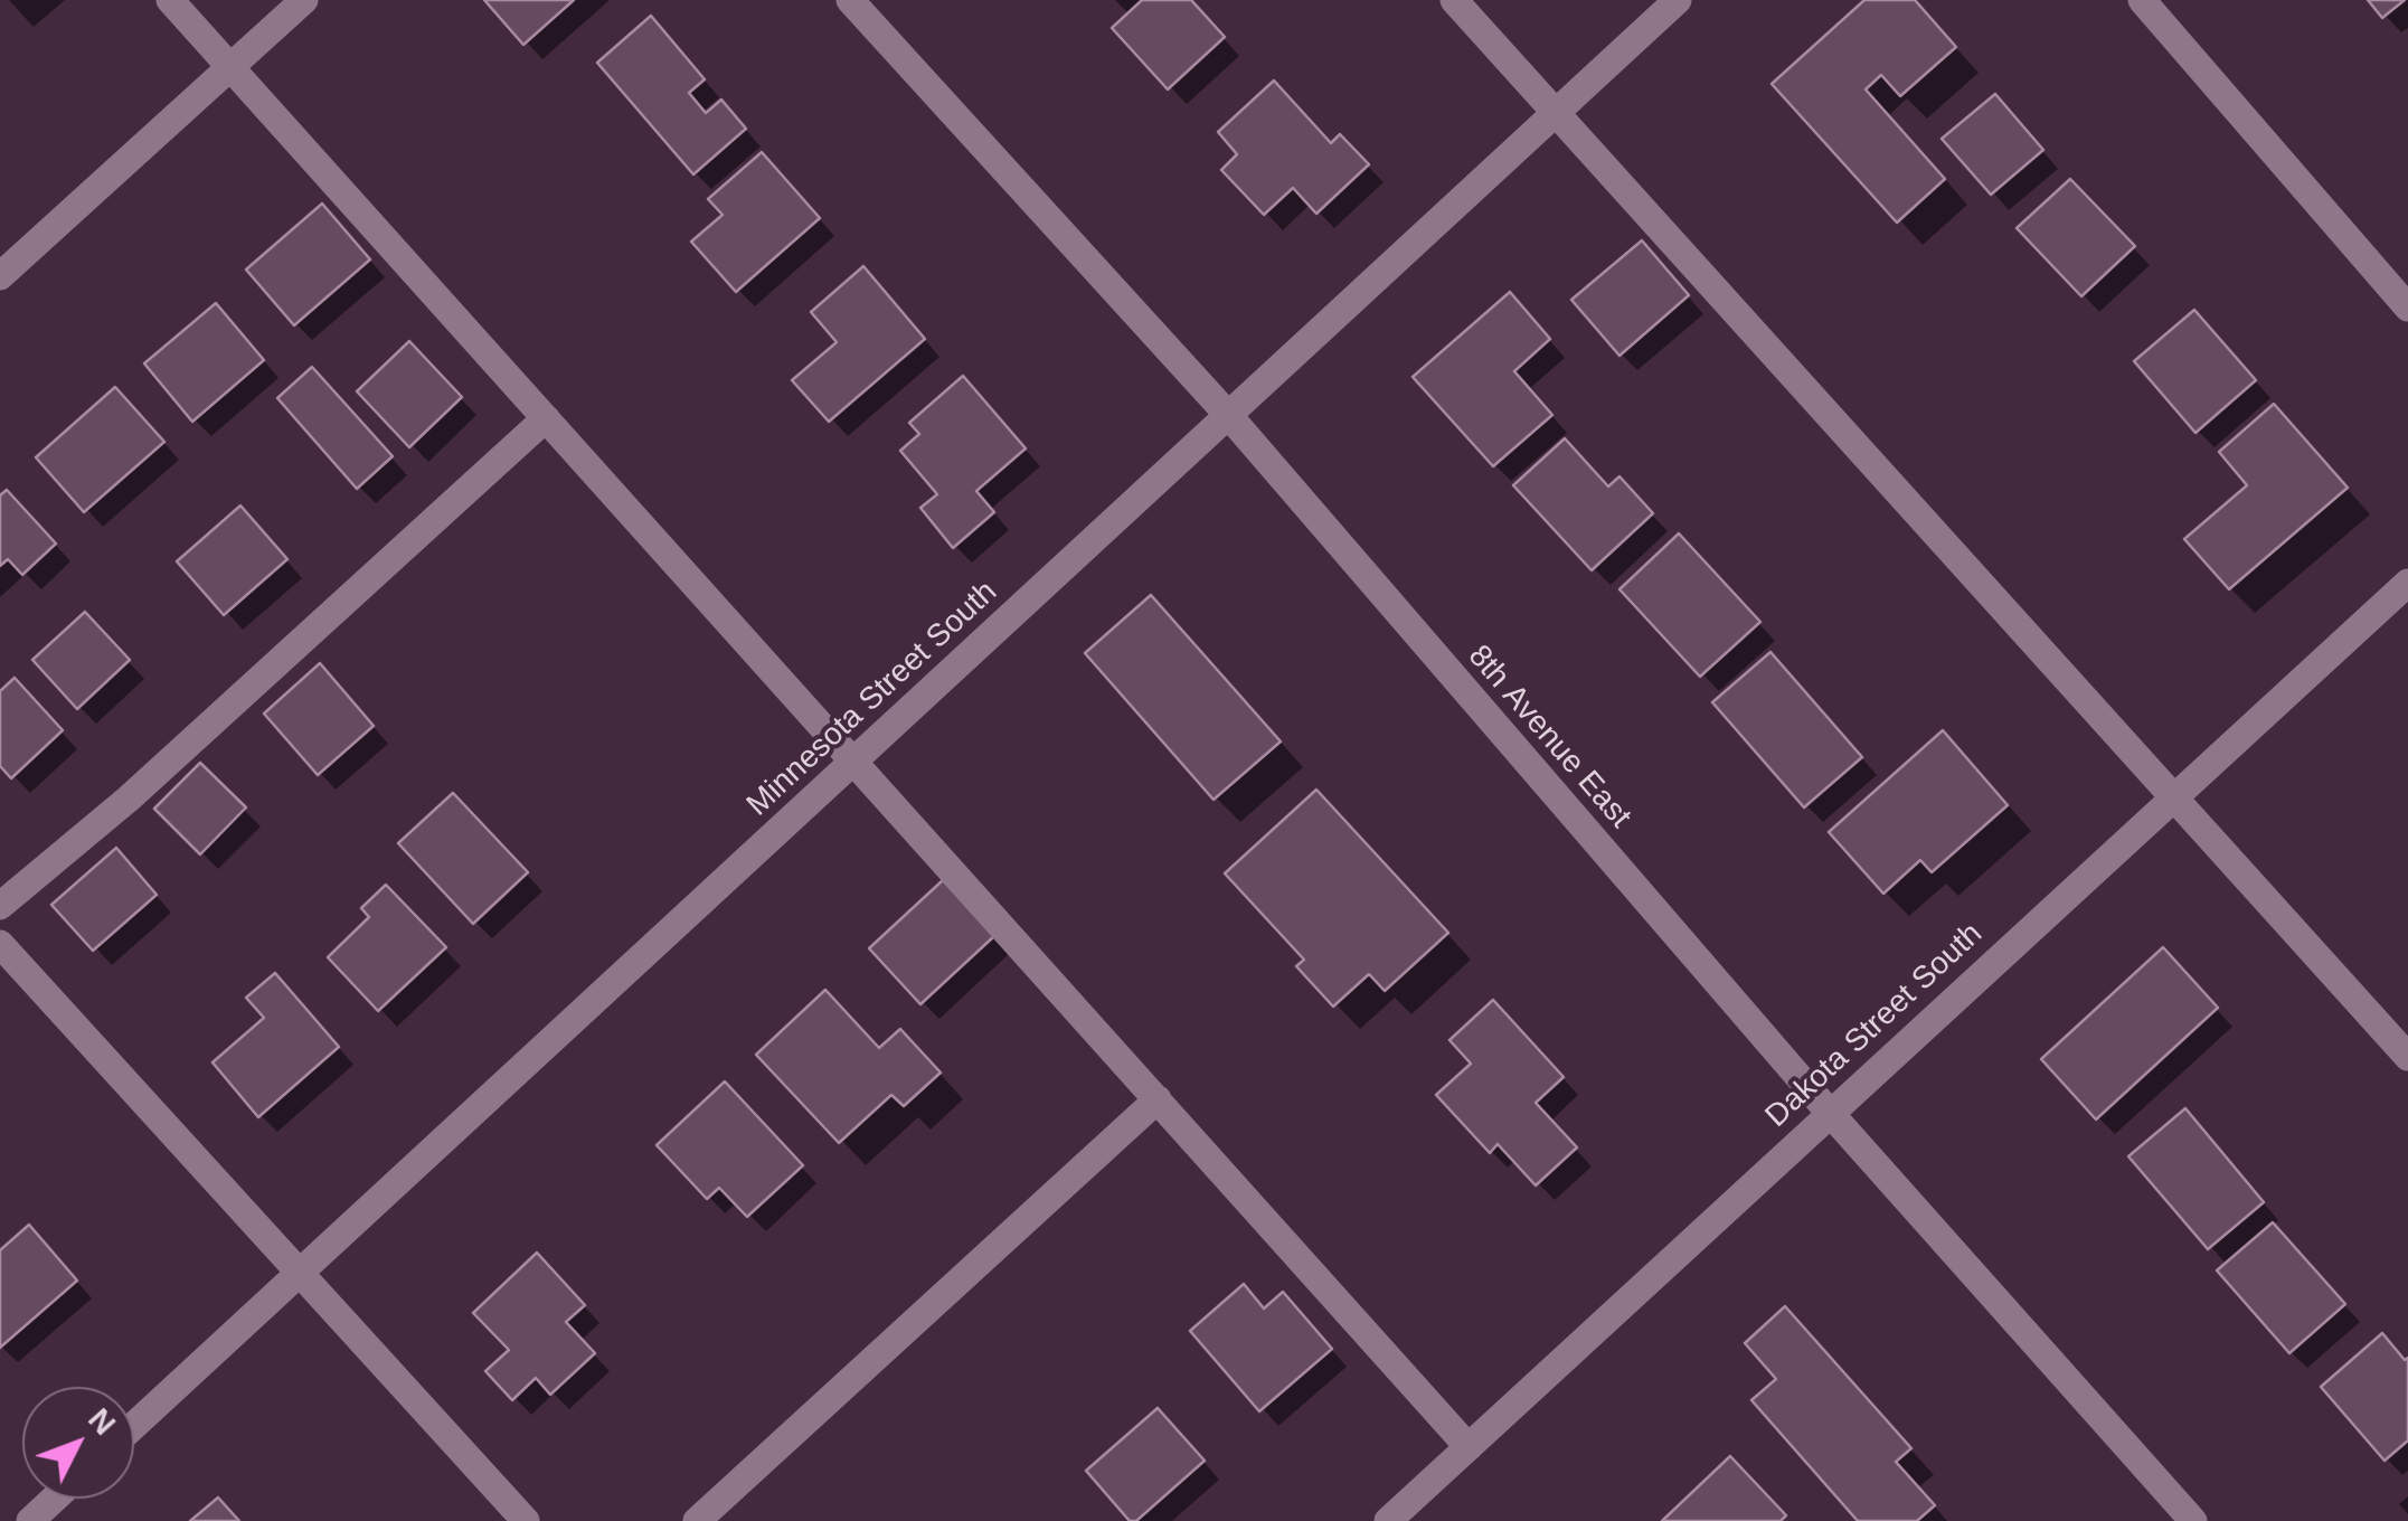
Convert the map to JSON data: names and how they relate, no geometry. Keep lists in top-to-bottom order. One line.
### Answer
{"streets":{"street":["Minnesota Street South","8th Avenue East","Dakota Street South"]},"crossings":[["Minnesota Street South","8th Avenue East"],["8th Avenue East","Dakota Street South"]],"north":"top right"}
